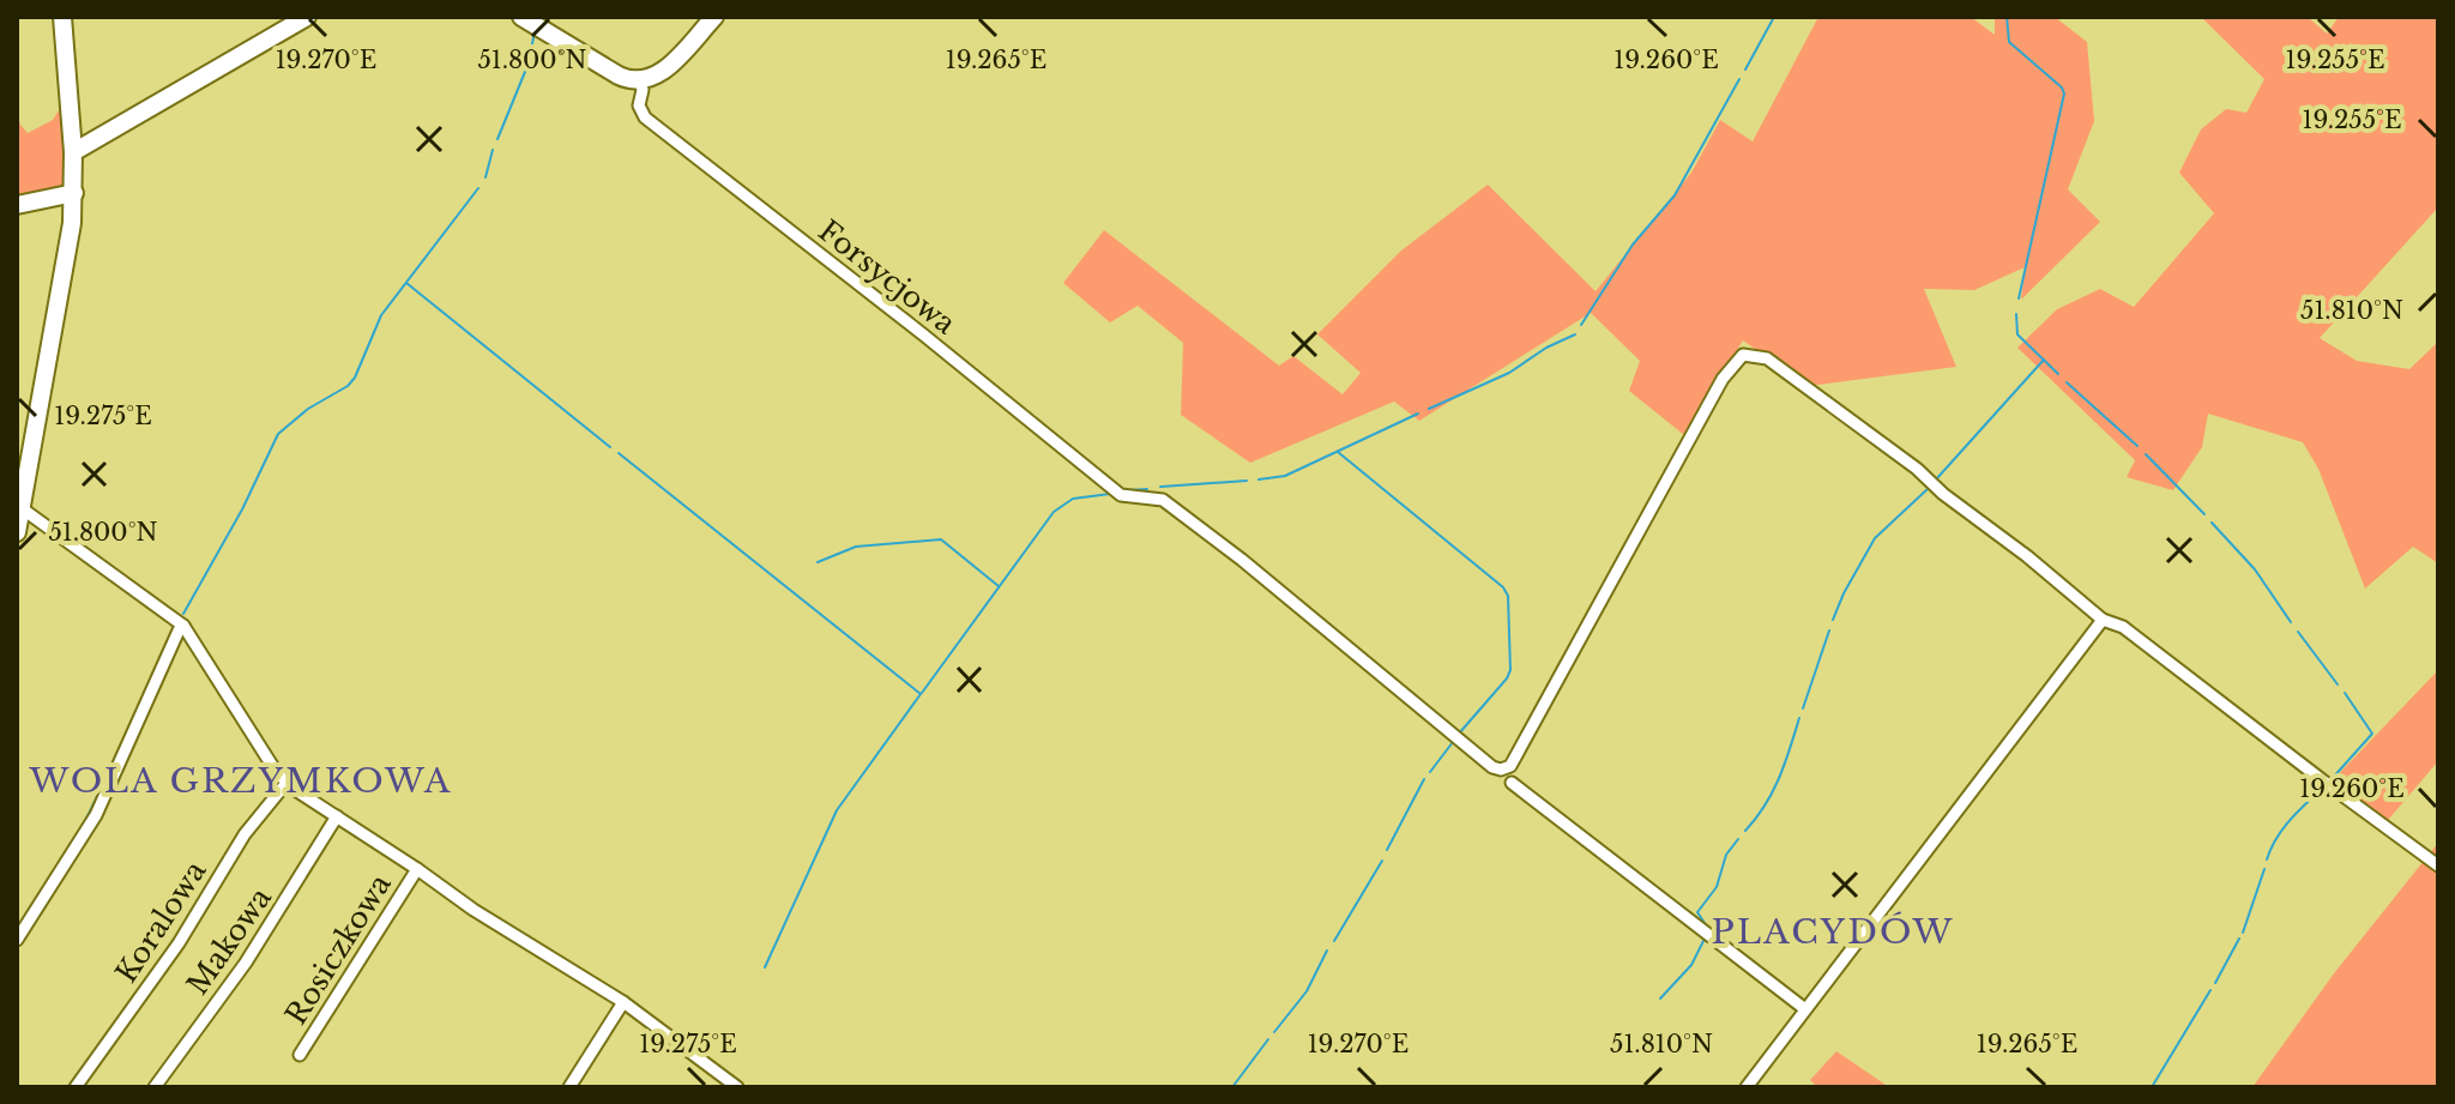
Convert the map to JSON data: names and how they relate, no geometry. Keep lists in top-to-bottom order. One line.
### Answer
{"streets":{"street":["Forsycjowa","Koralowa","Makowa","Rosiczkowa"]},"districts":["WOLA GRZYMKOWA","PLACYDÓW"],"coordinates":["19.255°E","19.270°E","51.800°N","19.265°E","19.260°E","51.810°N","19.275°E"]}
